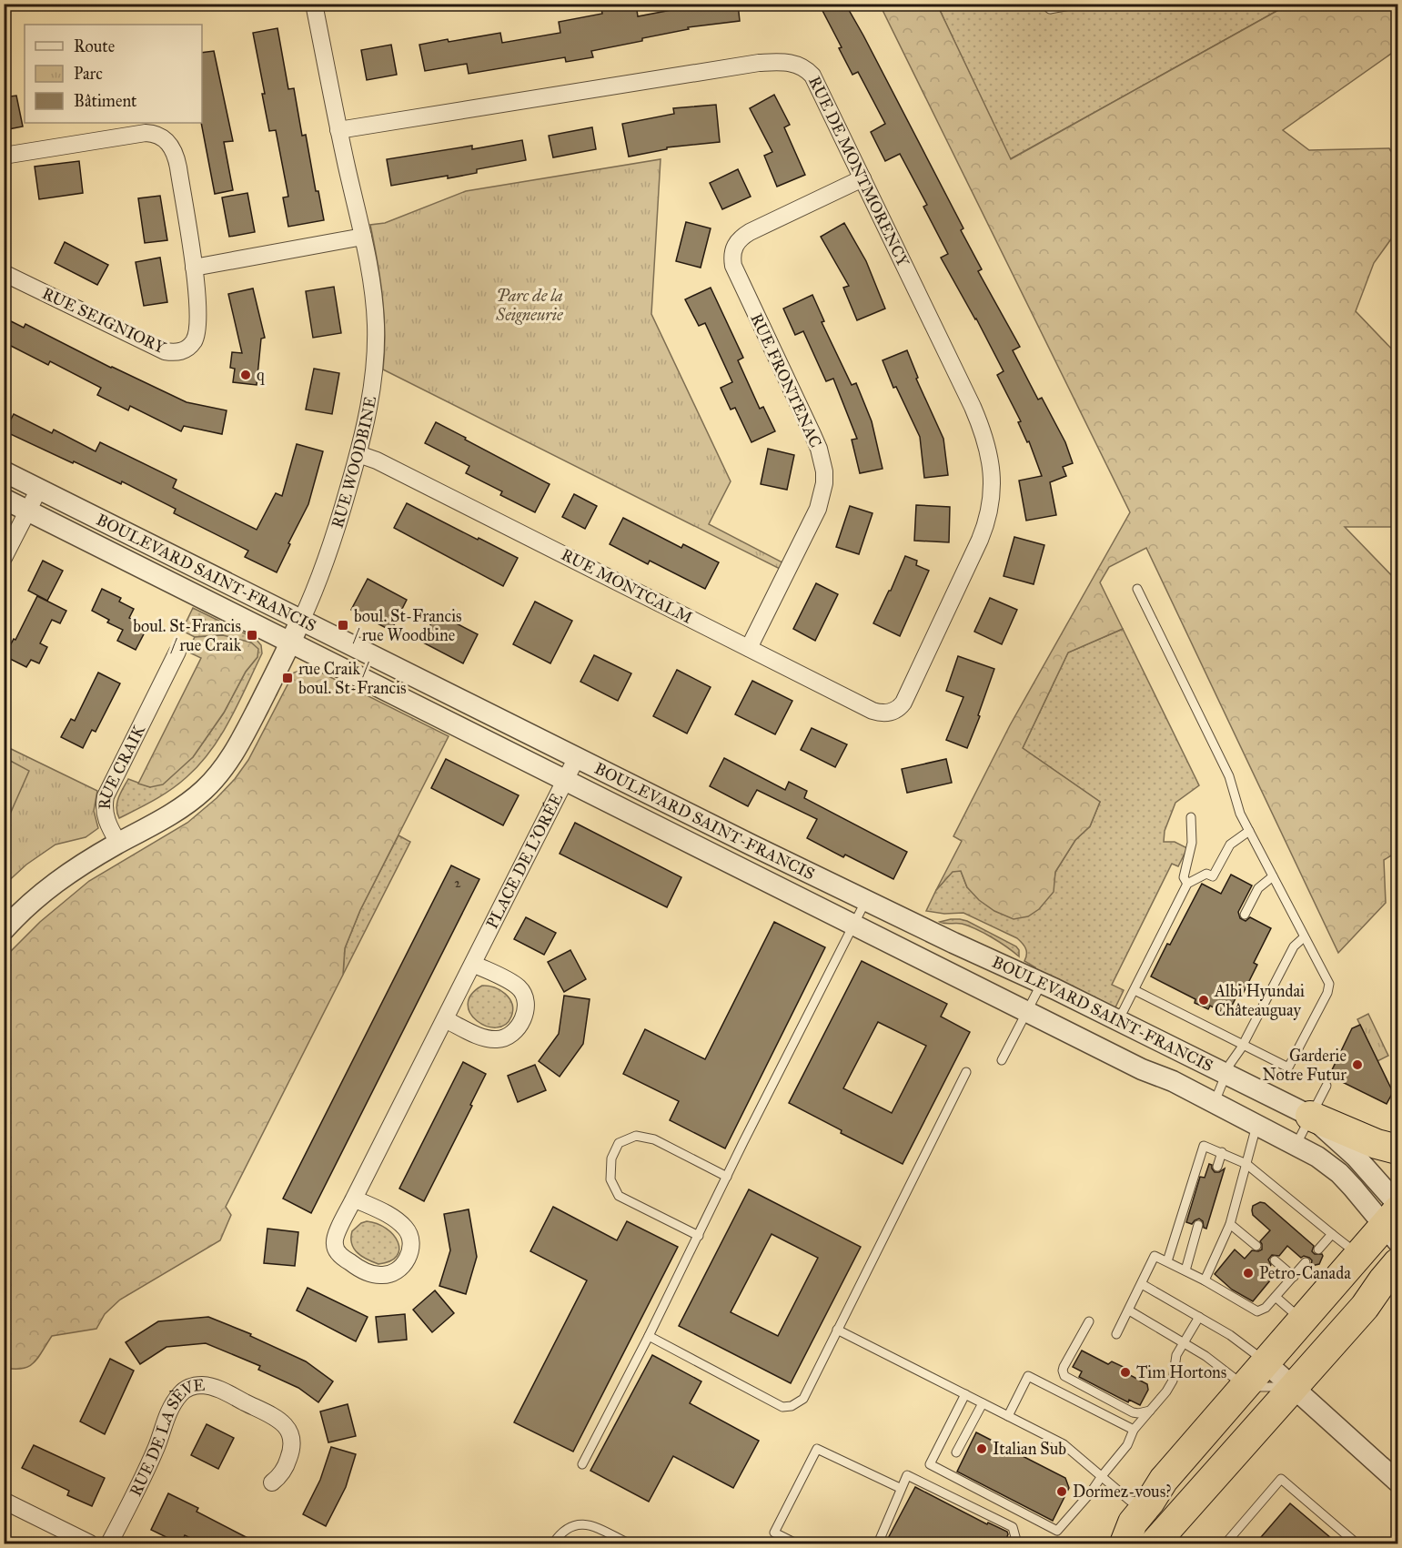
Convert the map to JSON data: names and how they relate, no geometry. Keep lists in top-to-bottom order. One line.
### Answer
{"streets":{"street":["RUE DE MONTMORENCY","RUE SEIGNIORY","RUE FRONTENAC","RUE WOODBINE","BOULEVARD SAINT-FRANCIS","RUE MONTCALM","RUE CRAIK","PLACE DE L'ORÉE","RUE DE LA SÈVE"]},"crossings":[["RUE DE MONTMORENCY","RUE FRONTENAC"],["RUE DE MONTMORENCY","RUE WOODBINE"],["RUE DE MONTMORENCY","RUE MONTCALM"],["RUE FRONTENAC","RUE MONTCALM"],["RUE WOODBINE","BOULEVARD SAINT-FRANCIS"],["RUE WOODBINE","RUE MONTCALM"],["RUE WOODBINE","RUE CRAIK"],["BOULEVARD SAINT-FRANCIS","PLACE DE L'ORÉE"]],"parks":["Parc de la Seigneurie"],"places":{"other":["q","Albi Hyundai Châteauguay","Garderie Notre Futur","Petro-Canada","Tim Hortons","Italian Sub","Dormez-vous?"],"transit":["boul. St-Francis / rue Woodbine","boul. St-Francis / rue Craik","rue Craik / boul. St-Francis"]},"house_numbers":["2"],"legend":["Route","Parc","Bâtiment"]}
